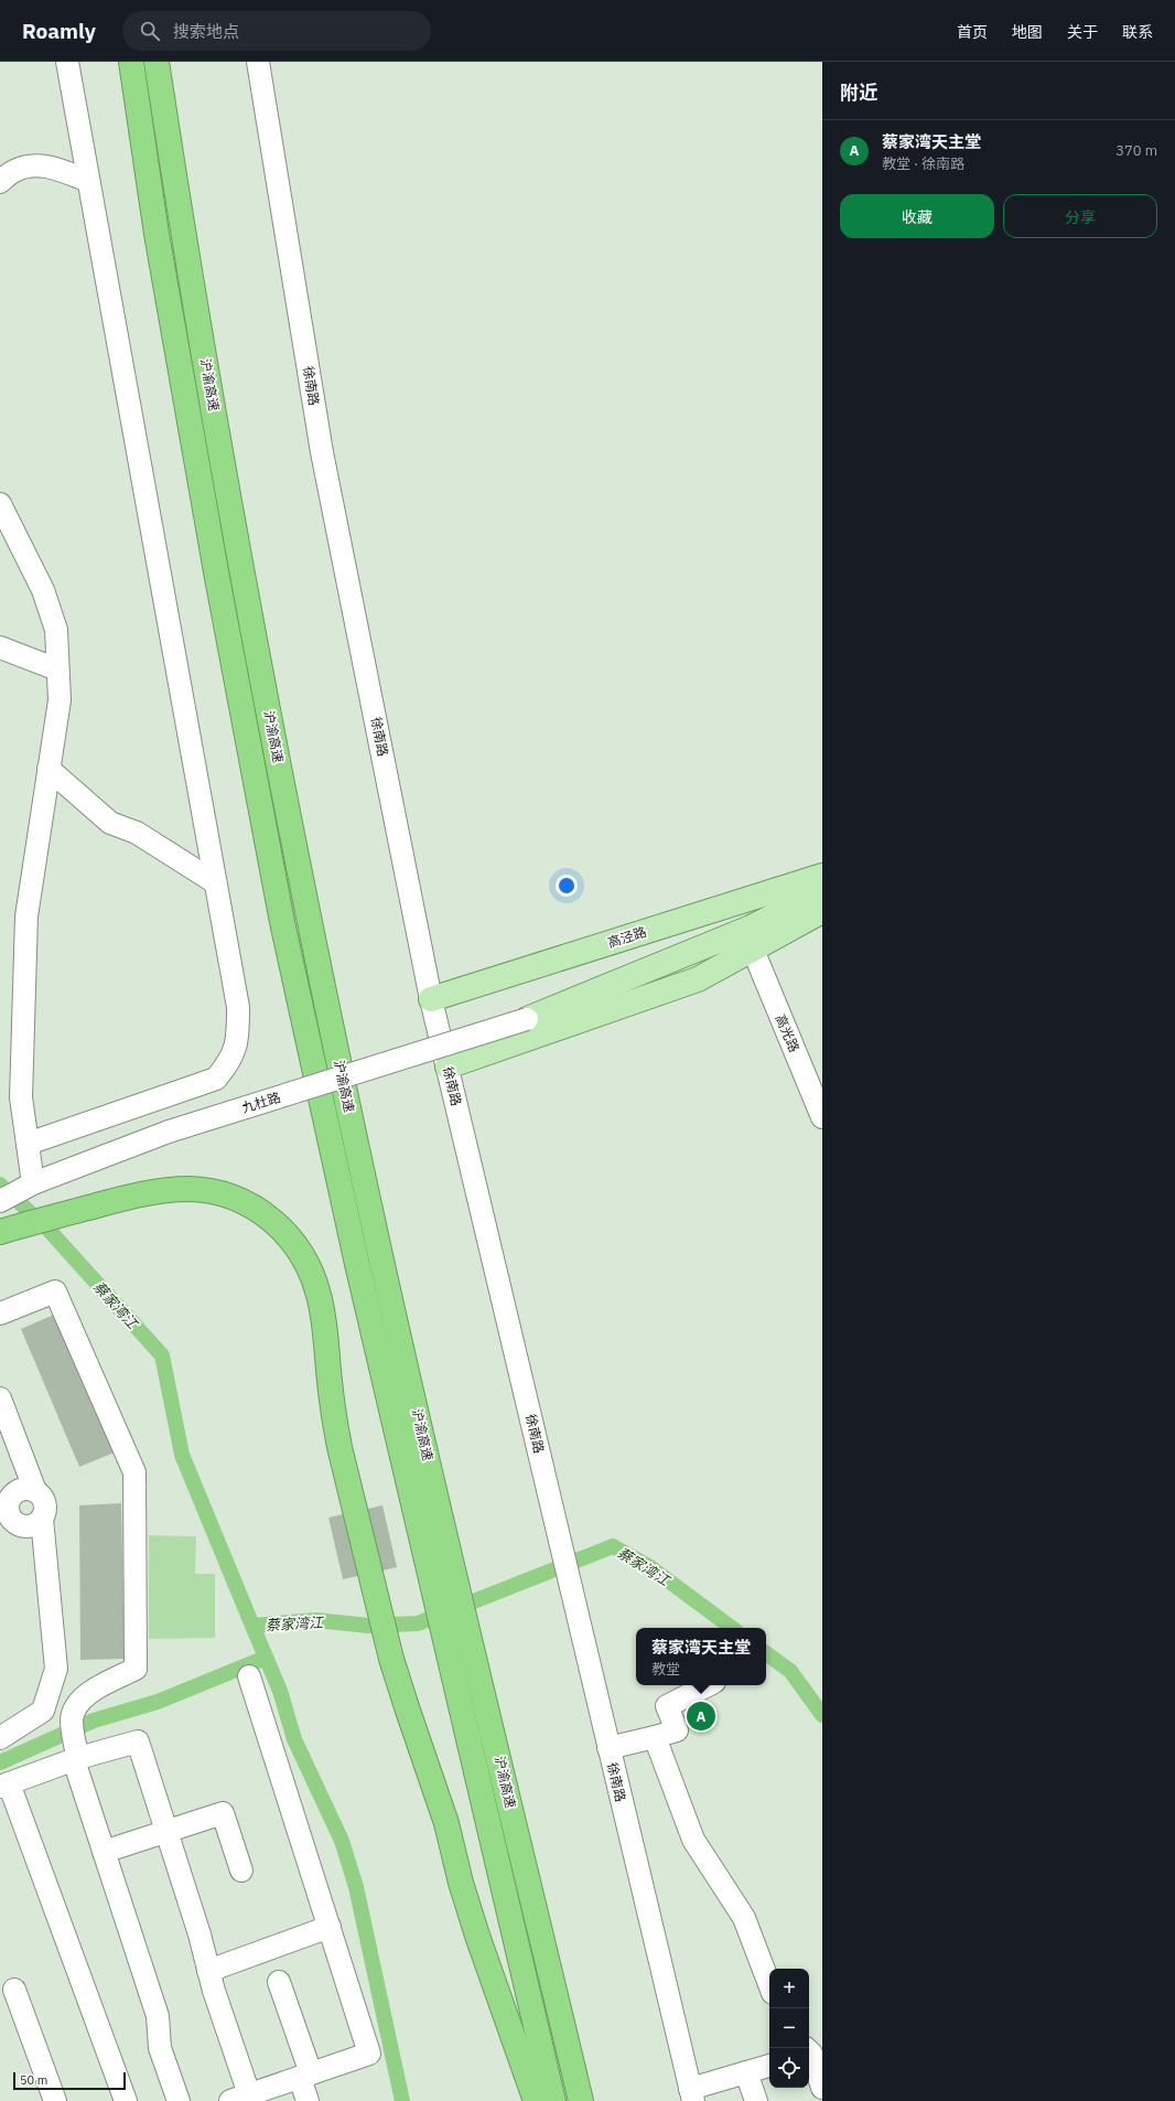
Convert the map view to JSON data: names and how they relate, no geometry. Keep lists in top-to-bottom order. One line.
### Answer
{"streets":{"highway":["沪渝高速"],"main road":["高泾路"],"street":["徐南路","高光路","九杜路"]},"crossings":[["徐南路","高泾路"]],"water":["蔡家湾江"],"scale_bar":"50 m","page":{"header":"Roamly","search":"搜索地点","nav":["首页","地图","关于","联系"],"heading":"附近","list":[{"mark":"A","name":"蔡家湾天主堂","note":"教堂 · 徐南路","value":"370 m"}],"buttons":["收藏","分享"],"popup":["蔡家湾天主堂","教堂"],"pins":"A","map_buttons":["+","−"],"scale":"50 m"}}
